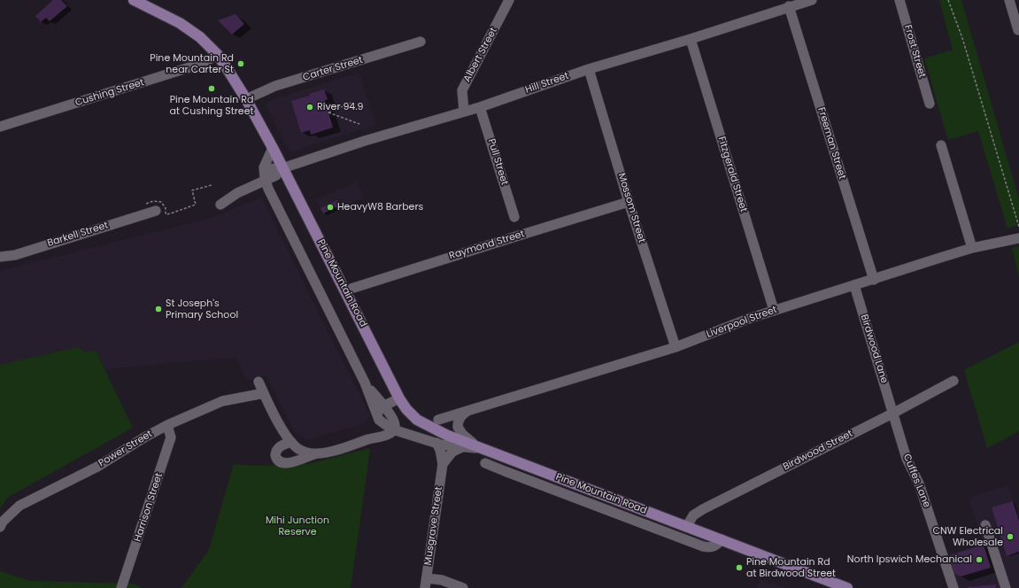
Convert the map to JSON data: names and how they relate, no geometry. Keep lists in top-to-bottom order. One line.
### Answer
{"streets":{"main road":["Pine Mountain Road"],"street":["Frost Street","Albert Street","Carter Street","Hill Street","Cushing Street","Freeman Street","Pull Street","Fitzgerald Street","Mossom Street","Barkell Street","Raymond Street","Liverpool Street","Birdwood Lane","Power Street","Birdwood Street","Cuffes Lane","Harrison Street","Musgrave Street"]},"crossings":[["Albert Street","Hill Street"],["Carter Street","Pine Mountain Road"],["Hill Street","Freeman Street"],["Hill Street","Pull Street"],["Hill Street","Fitzgerald Street"],["Hill Street","Mossom Street"],["Hill Street","Pine Mountain Road"],["Cushing Street","Pine Mountain Road"],["Freeman Street","Liverpool Street"],["Fitzgerald Street","Liverpool Street"],["Mossom Street","Raymond Street"],["Mossom Street","Liverpool Street"],["Raymond Street","Pine Mountain Road"],["Pine Mountain Road","Birdwood Street"],["Pine Mountain Road","Musgrave Street"],["Liverpool Street","Birdwood Lane"],["Birdwood Lane","Birdwood Street"],["Birdwood Lane","Cuffes Lane"],["Power Street","Harrison Street"],["Birdwood Street","Cuffes Lane"]],"parks":["Mihi Junction Reserve"],"places":["Pine Mountain Rd near Carter St","Pine Mountain Rd at Cushing Street","River 94.9","HeavyW8 Barbers","St Joseph's Primary School","CNW Electrical Wholesale","North Ipswich Mechanical","Pine Mountain Rd at Birdwood Street"]}
